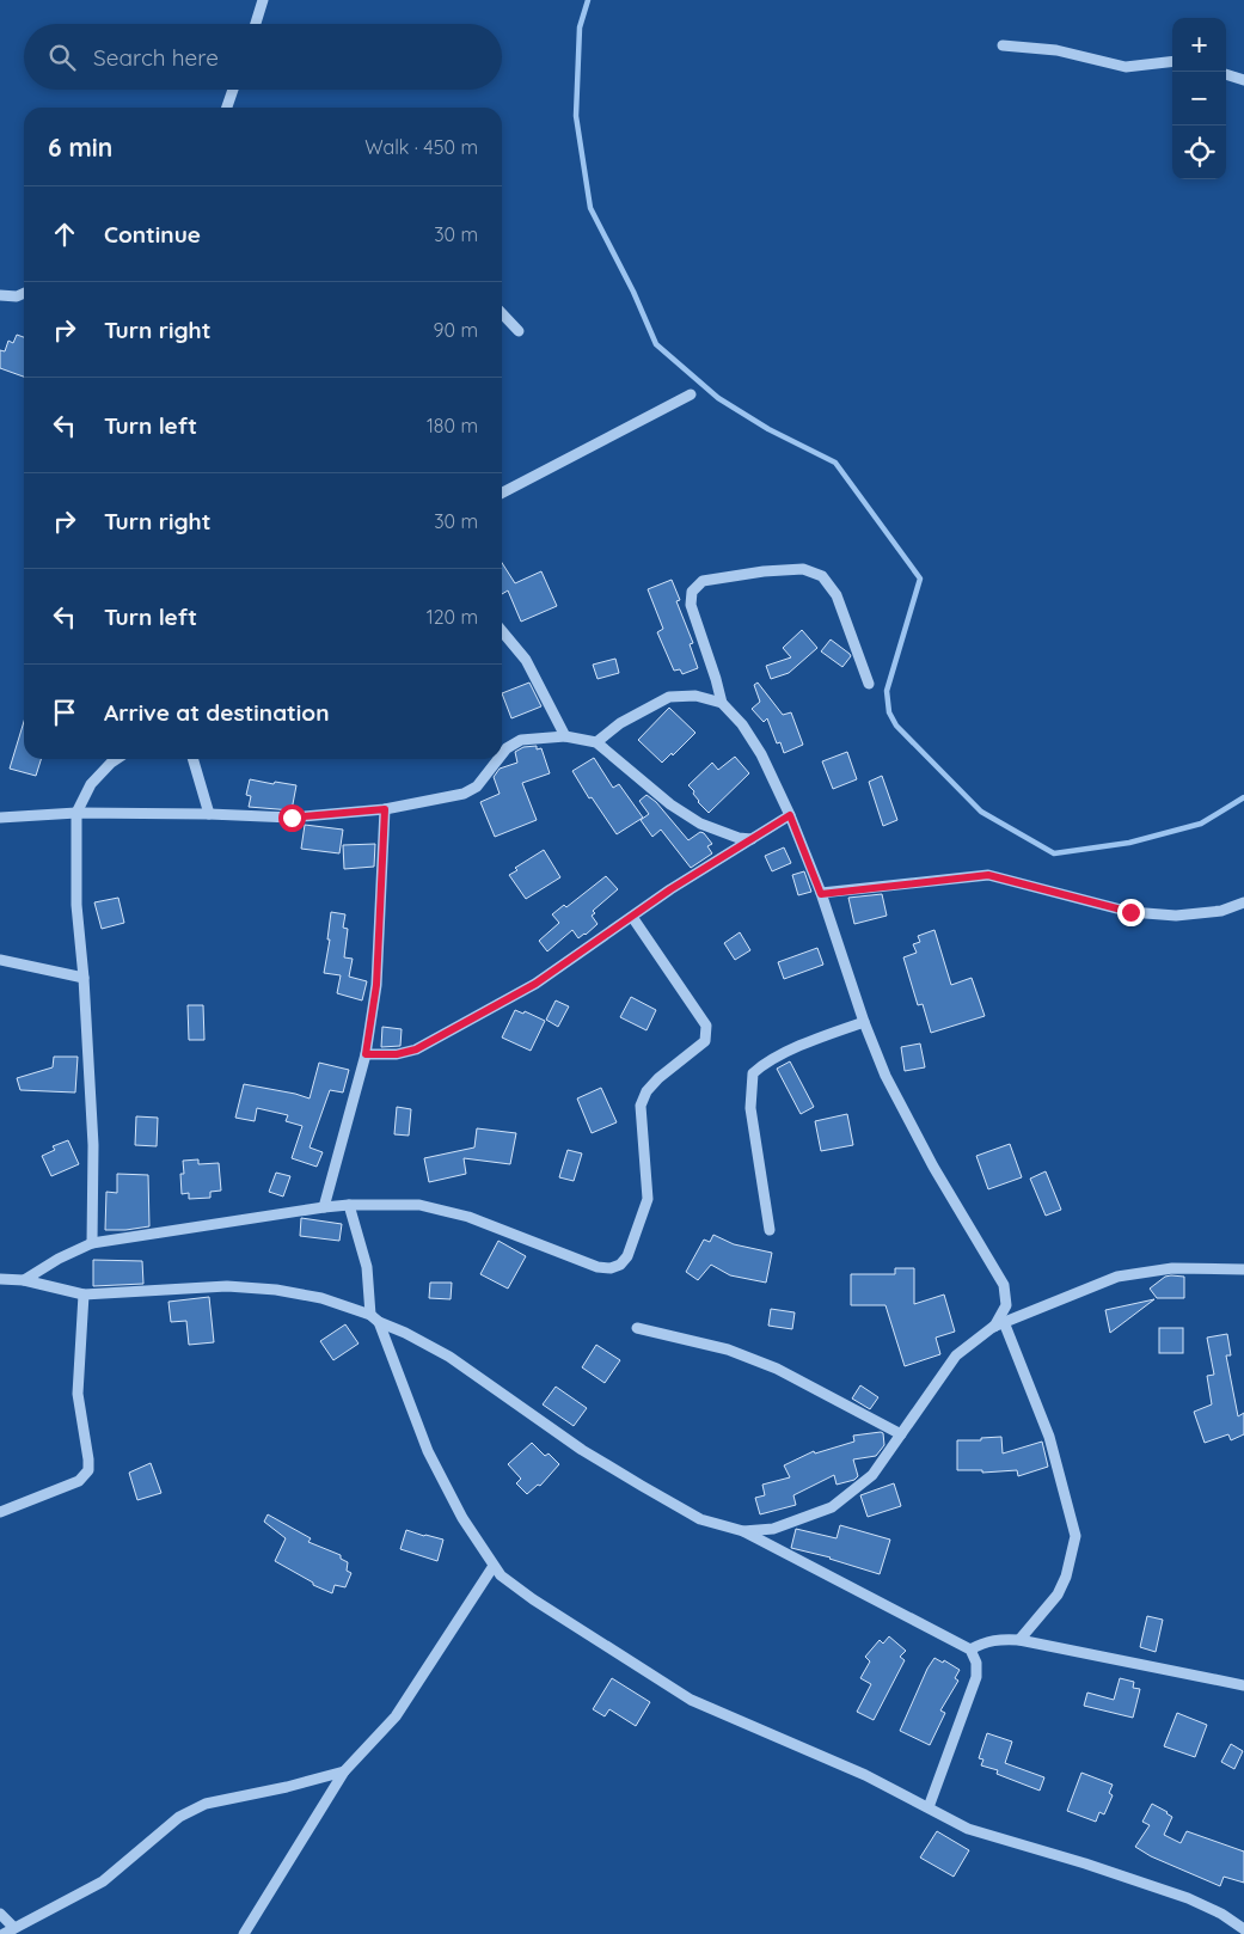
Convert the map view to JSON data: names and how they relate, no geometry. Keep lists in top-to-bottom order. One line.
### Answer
{"page":{"map_buttons":["+","−"],"search":"Search here","heading":["6 min","Walk · 450 m"],"list":[["Continue","30 m"],["Turn right","90 m"],["Turn left","180 m"],["Turn right","30 m"],["Turn left","120 m"],"Arrive at destination"]}}
